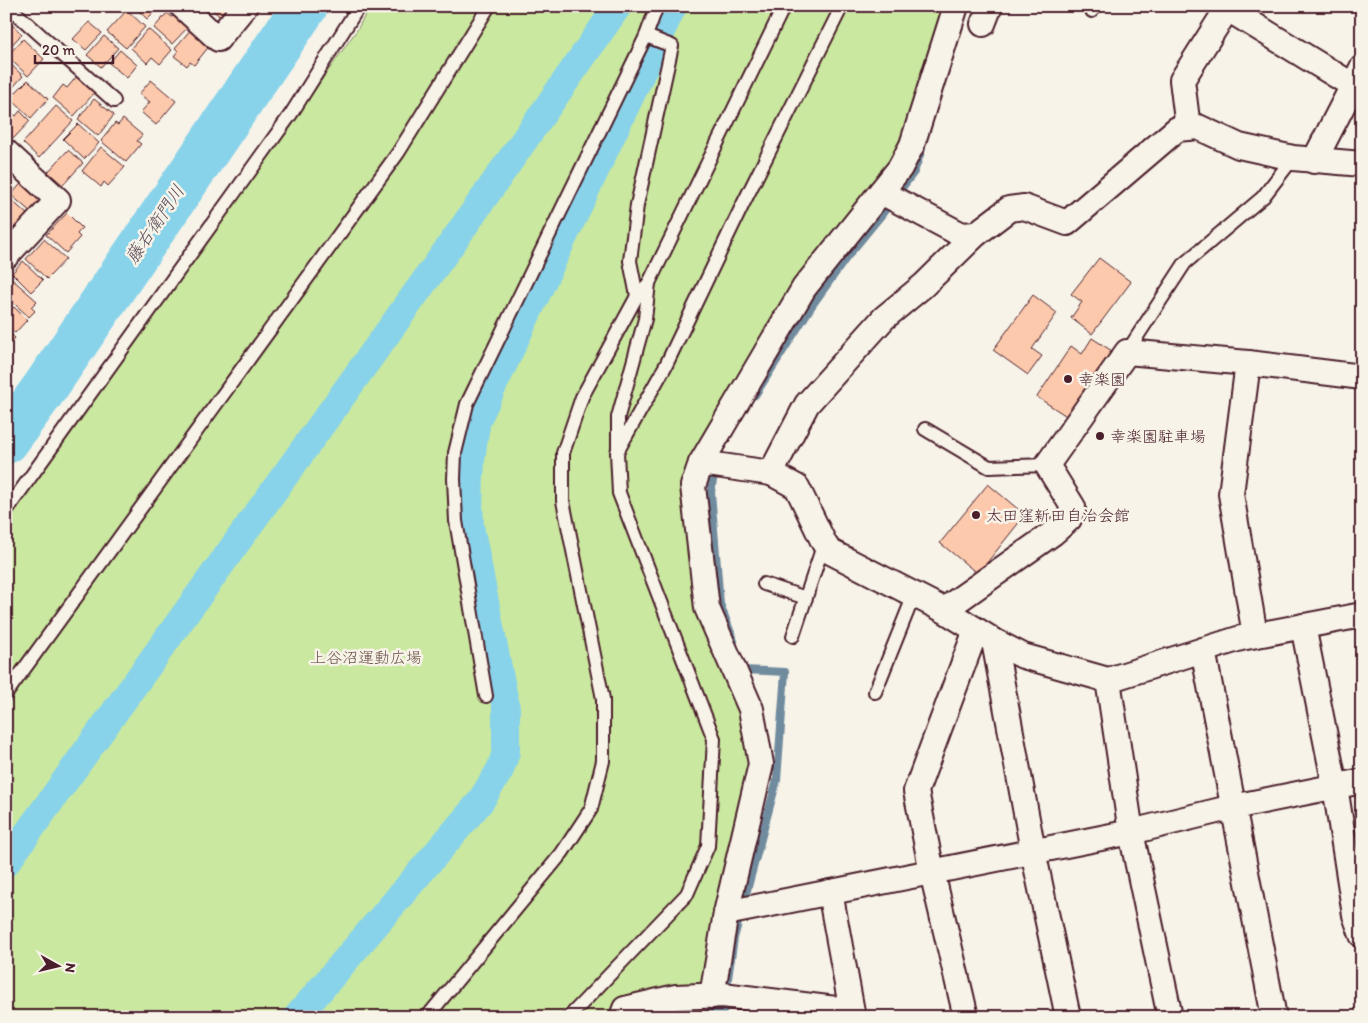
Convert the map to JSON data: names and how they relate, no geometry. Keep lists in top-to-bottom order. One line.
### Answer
{"water":["藤右衛門川"],"parks":["上谷沼運動広場"],"places":["幸楽園","幸楽園駐車場","太田窪新田自治会館"],"scale_bar":"20 m","north":"right"}
